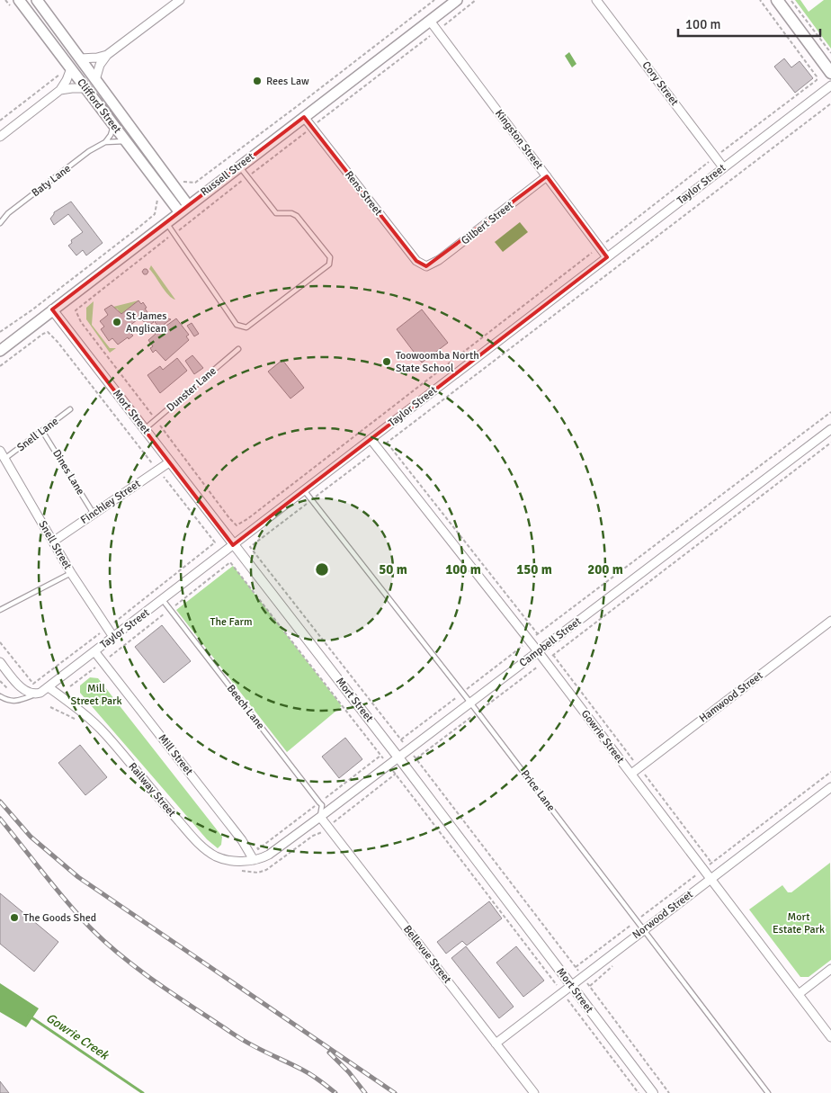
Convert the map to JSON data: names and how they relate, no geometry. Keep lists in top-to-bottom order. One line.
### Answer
{"streets":{"main road":["Clifford Street","Russell Street"],"street":["Cory Street","Kingston Street","Taylor Street","Rens Street","Gilbert Street","Mort Street","Finchley Street","Snell Street","Campbell Street","Hamwood Street","Gowrie Street","Mill Street","Railway Street","Norwood Street","Bellevue Street"],"lane":["Baty Lane","Dunster Lane","Snell Lane","Dines Lane","Beech Lane","Price Lane"]},"crossings":[["Cory Street","Taylor Street"],["Clifford Street","Russell Street"],["Kingston Street","Russell Street"],["Kingston Street","Taylor Street"],["Kingston Street","Gilbert Street"],["Russell Street","Rens Street"],["Russell Street","Mort Street"],["Taylor Street","Mort Street"],["Taylor Street","Snell Street"],["Taylor Street","Beech Lane"],["Taylor Street","Gowrie Street"],["Taylor Street","Mill Street"],["Taylor Street","Railway Street"],["Taylor Street","Price Lane"],["Rens Street","Gilbert Street"],["Dunster Lane","Mort Street"],["Mort Street","Finchley Street"],["Mort Street","Campbell Street"],["Mort Street","Norwood Street"],["Snell Lane","Dines Lane"],["Snell Lane","Snell Street"],["Dines Lane","Finchley Street"],["Finchley Street","Snell Street"],["Campbell Street","Beech Lane"],["Campbell Street","Gowrie Street"],["Campbell Street","Railway Street"],["Campbell Street","Price Lane"],["Campbell Street","Bellevue Street"],["Hamwood Street","Gowrie Street"],["Beech Lane","Bellevue Street"],["Gowrie Street","Norwood Street"],["Mill Street","Railway Street"],["Price Lane","Norwood Street"],["Norwood Street","Bellevue Street"]],"water":["Gowrie Creek"],"parks":["The Farm","Mill Street Park","Mort Estate Park"],"places":["Rees Law","St James Anglican","Toowoomba North State School","The Goods Shed"],"scale_bar":"100 m","rings":["50 m","100 m","150 m","200 m"]}
